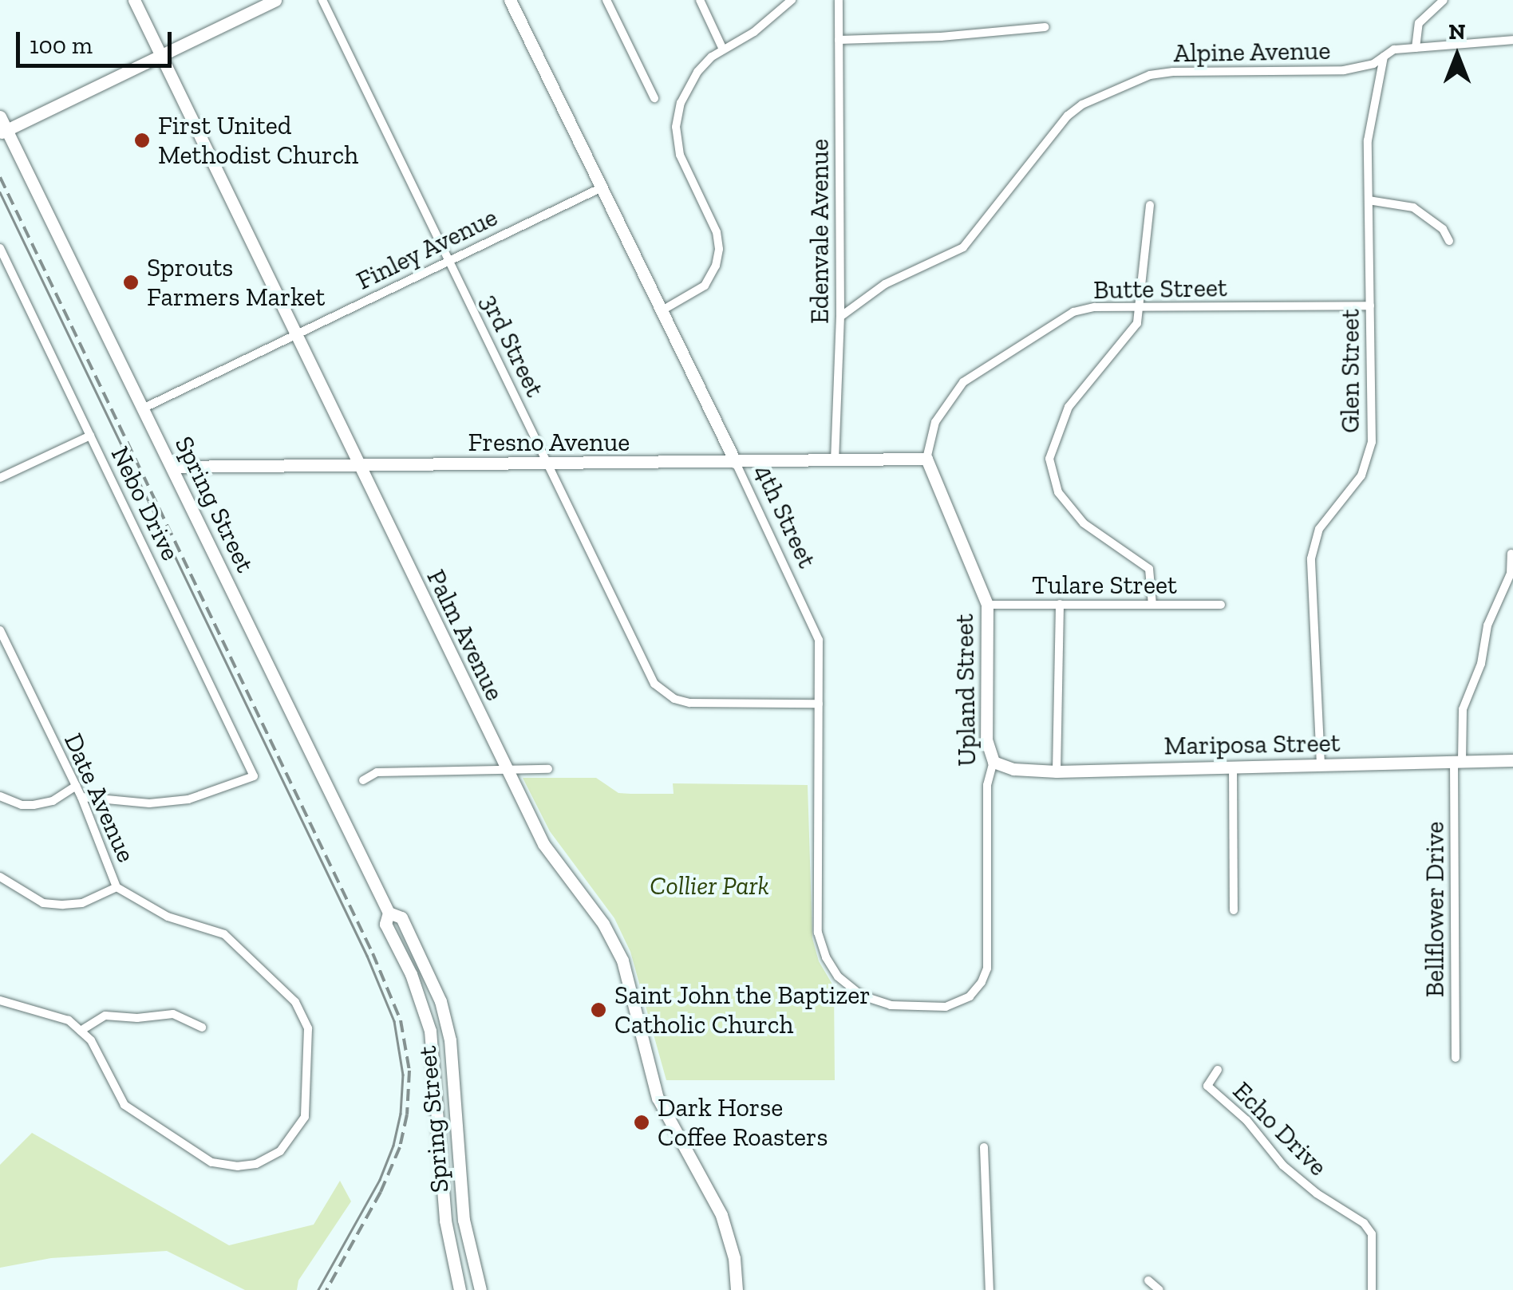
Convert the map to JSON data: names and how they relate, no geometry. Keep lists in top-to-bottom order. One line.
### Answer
{"streets":{"street":["Alpine Avenue","Edenvale Avenue","Finley Avenue","Butte Street","3rd Street","Glen Street","Fresno Avenue","Nebo Drive","Spring Street","4th Street","Tulare Street","Palm Avenue","Upland Street","Mariposa Street","Date Avenue","Bellflower Drive","Echo Drive"]},"crossings":[["Alpine Avenue","Edenvale Avenue"],["Alpine Avenue","Glen Street"],["Edenvale Avenue","Fresno Avenue"],["Finley Avenue","3rd Street"],["Finley Avenue","Spring Street"],["Finley Avenue","4th Street"],["Finley Avenue","Palm Avenue"],["Butte Street","Glen Street"],["Butte Street","Fresno Avenue"],["Butte Street","Upland Street"],["3rd Street","Fresno Avenue"],["3rd Street","4th Street"],["Glen Street","Mariposa Street"],["Fresno Avenue","Spring Street"],["Fresno Avenue","4th Street"],["Fresno Avenue","Palm Avenue"],["Fresno Avenue","Upland Street"],["Nebo Drive","Date Avenue"],["4th Street","Upland Street"],["Tulare Street","Upland Street"],["Upland Street","Mariposa Street"],["Mariposa Street","Bellflower Drive"]],"parks":["Collier Park"],"places":["First United Methodist Church","Sprouts Farmers Market","Saint John the Baptizer Catholic Church","Dark Horse Coffee Roasters"],"scale_bar":"100 m","north":"top"}
